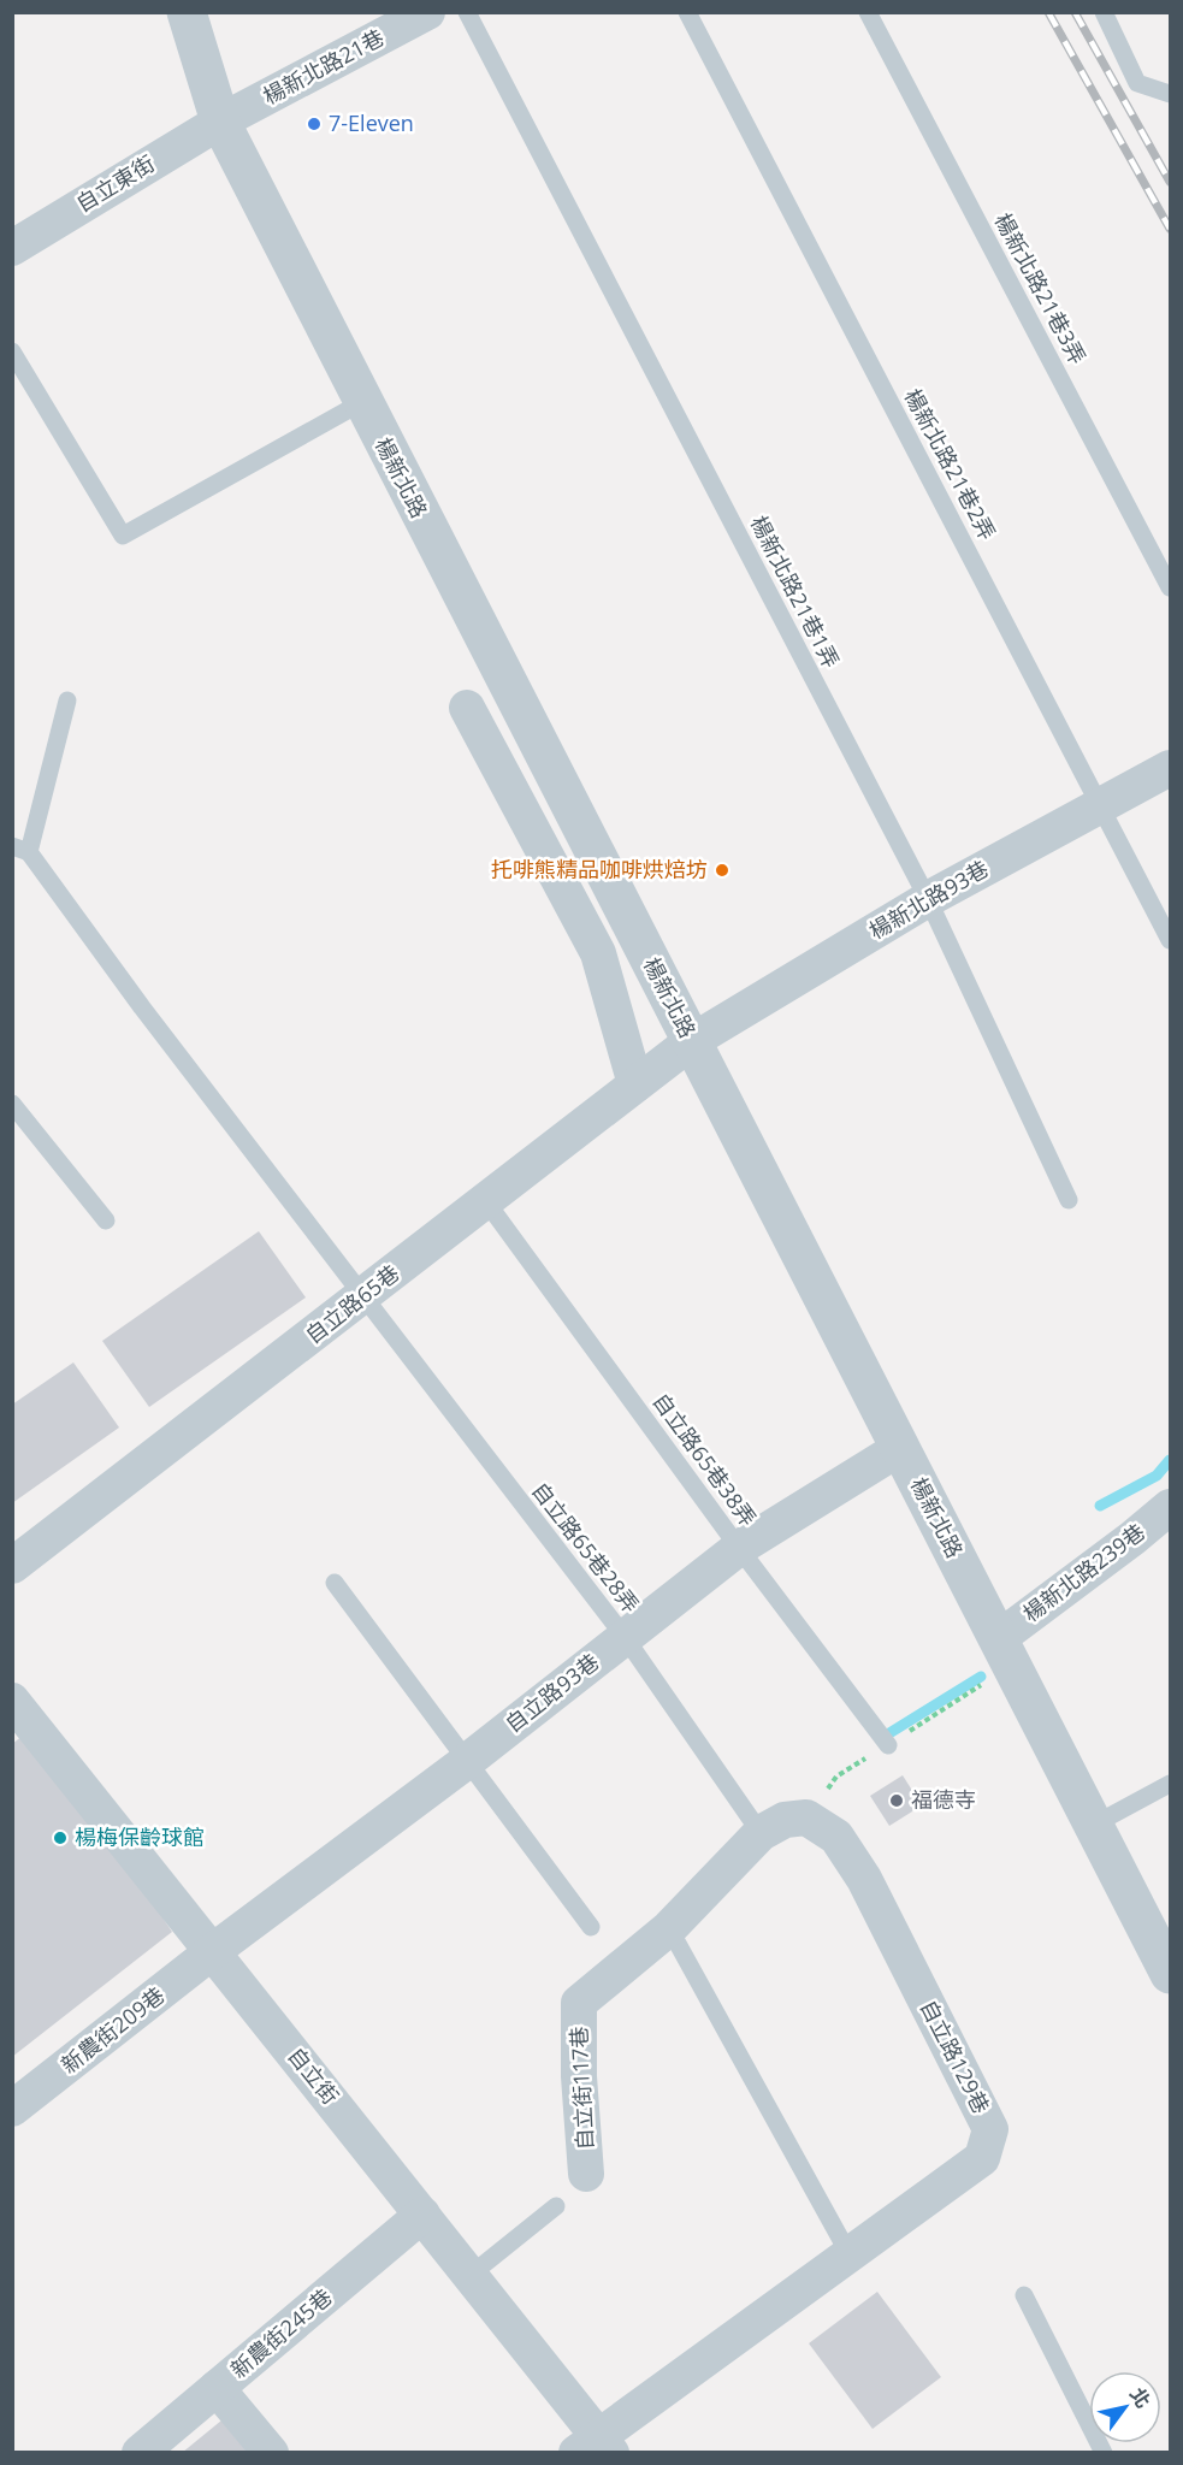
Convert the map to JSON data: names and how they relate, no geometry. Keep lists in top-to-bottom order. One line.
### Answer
{"streets":{"street":["楊新北路21巷","自立東街","楊新北路","楊新北路93巷","自立路65巷","楊新北路239巷","自立路93巷","新農街209巷","自立路129巷","自立街","自立街117巷","新農街245巷"],"lane":["楊新北路21巷3弄","楊新北路21巷2弄","楊新北路21巷1弄","自立路65巷38弄","自立路65巷28弄"]},"crossings":[["楊新北路21巷","自立東街"],["楊新北路21巷","楊新北路"],["自立東街","楊新北路"],["楊新北路21巷2弄","楊新北路93巷"],["楊新北路","楊新北路93巷"],["楊新北路","自立路65巷"],["楊新北路","楊新北路239巷"],["楊新北路","自立路93巷"],["楊新北路21巷1弄","楊新北路93巷"],["楊新北路93巷","自立路65巷"],["自立路65巷","自立路65巷38弄"],["自立路65巷","自立路65巷28弄"],["自立路65巷38弄","自立路93巷"],["自立路65巷28弄","自立路93巷"],["自立路65巷28弄","自立路129巷"],["自立路93巷","新農街209巷"],["自立路93巷","自立街"],["新農街209巷","自立街"],["自立路129巷","自立街"],["自立路129巷","自立街117巷"],["自立街","新農街245巷"]],"places":["7-Eleven","托啡熊精品咖啡烘焙坊","福德寺","楊梅保齡球館"],"north":"top right"}
